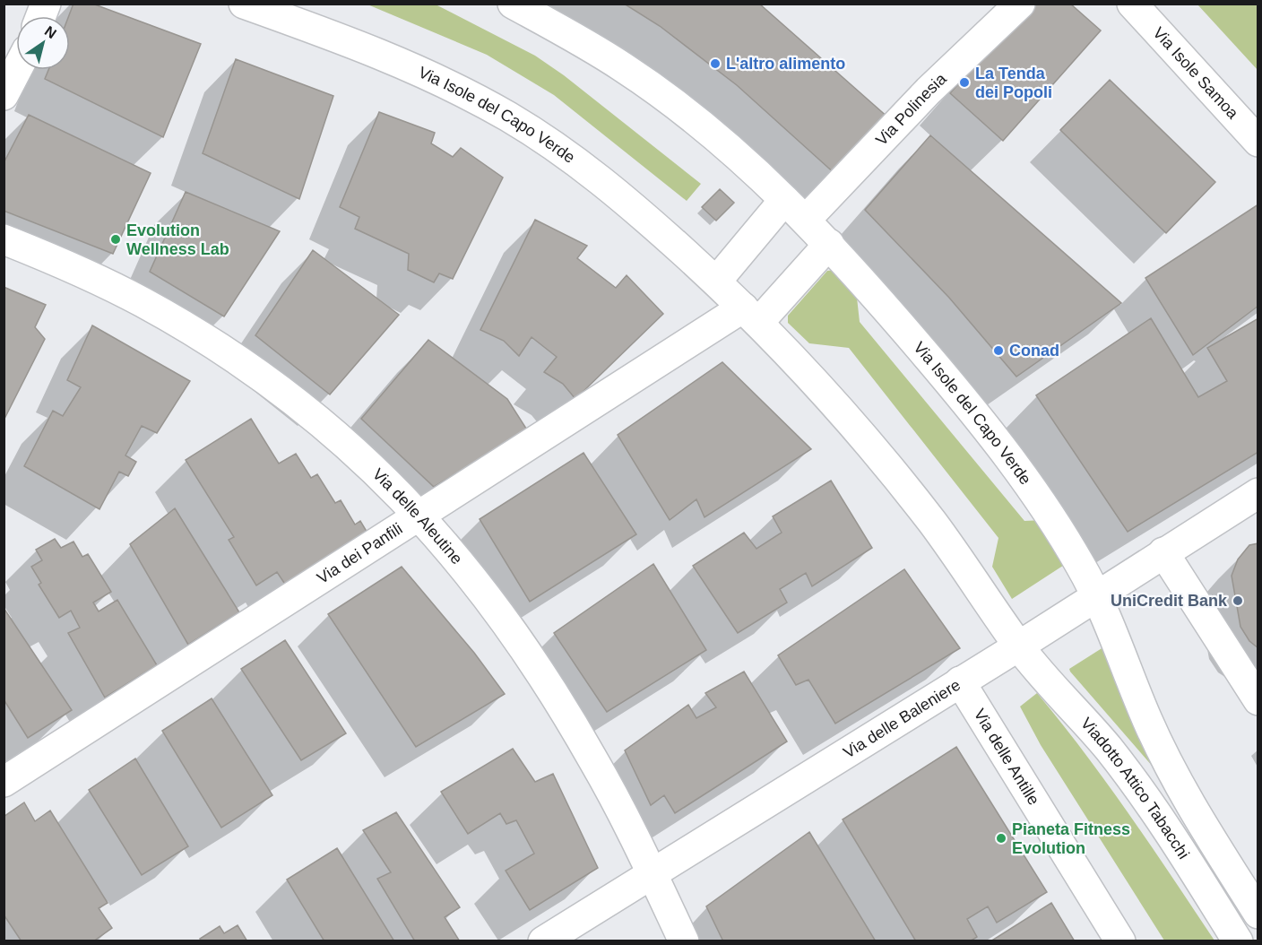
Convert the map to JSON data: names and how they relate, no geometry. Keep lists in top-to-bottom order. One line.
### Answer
{"streets":{"street":["Via Isole Samoa","Via Polinesia","Via Isole del Capo Verde","Via delle Aleutine","Via dei Panfili","Via delle Baleniere","Via delle Antille","Viadotto Attico Tabacchi"]},"crossings":[["Via Polinesia","Via Isole del Capo Verde"],["Via Isole del Capo Verde","Via dei Panfili"],["Via Isole del Capo Verde","Via delle Baleniere"],["Via Isole del Capo Verde","Viadotto Attico Tabacchi"],["Via delle Aleutine","Via dei Panfili"],["Via delle Aleutine","Via delle Baleniere"],["Via delle Baleniere","Via delle Antille"],["Via delle Baleniere","Viadotto Attico Tabacchi"]],"places":["L'altro alimento","La Tenda dei Popoli","Evolution Wellness Lab","Conad","UniCredit Bank","Pianeta Fitness Evolution"],"north":"top right"}
